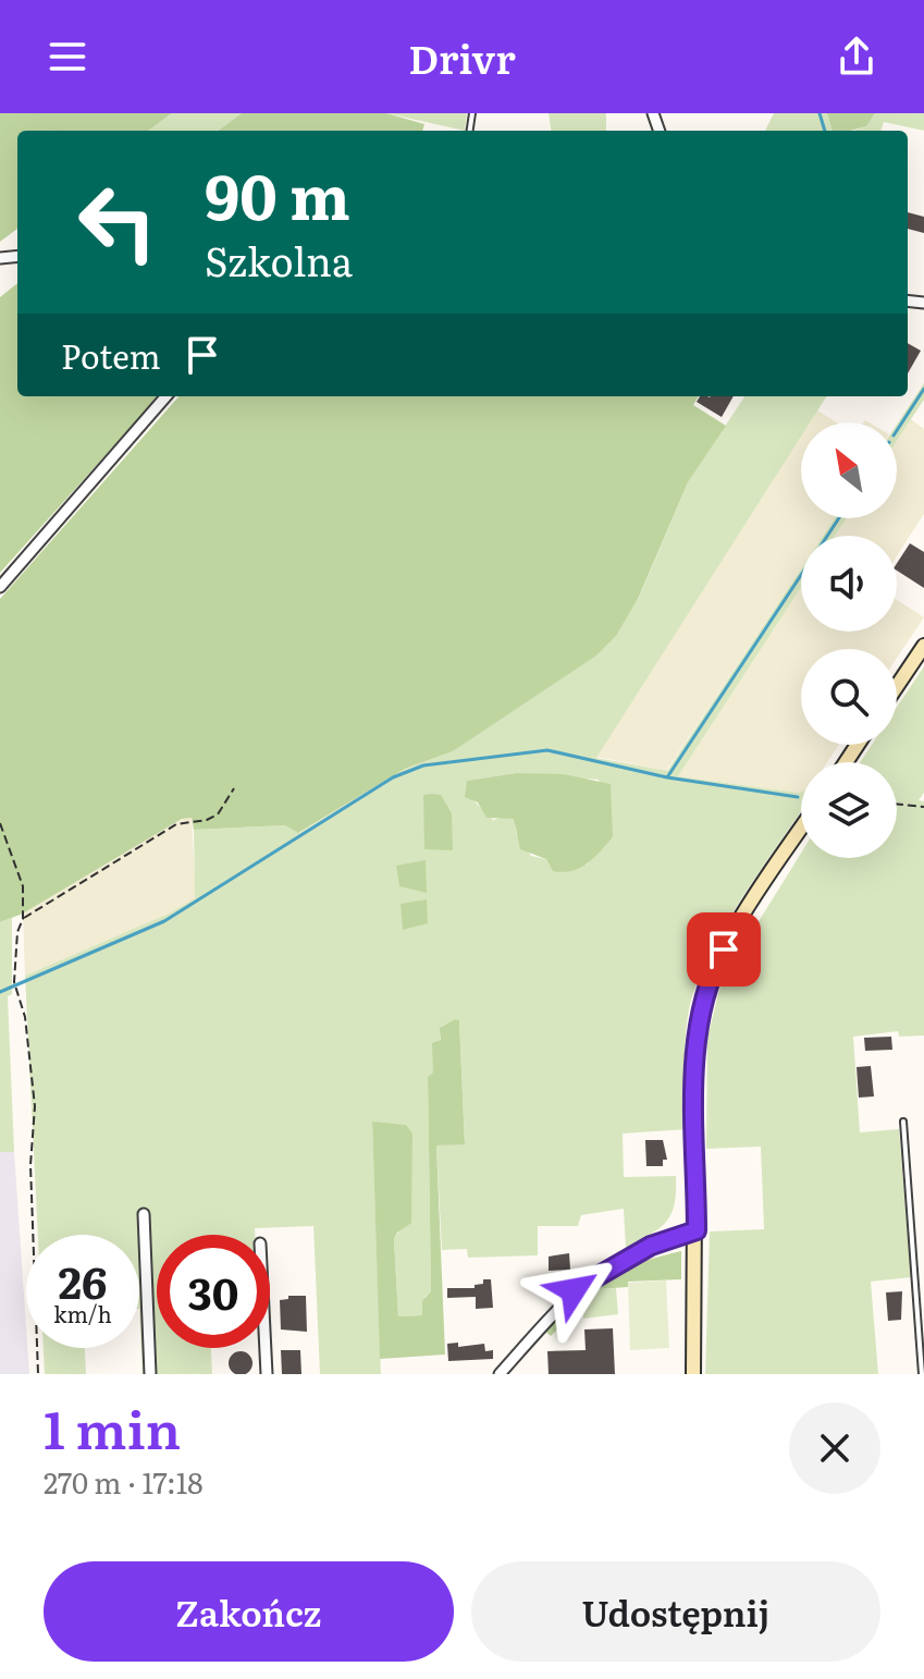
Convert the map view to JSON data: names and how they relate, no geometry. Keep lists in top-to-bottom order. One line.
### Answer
{"north":"top left","page":{"header":"Drivr","turn":["90 m","Szkolna"],"then":"Potem","speed":"26 km/h","limit":"30","heading":["1 min","270 m · 17:18"],"buttons":["Zakończ","Udostępnij"]}}
